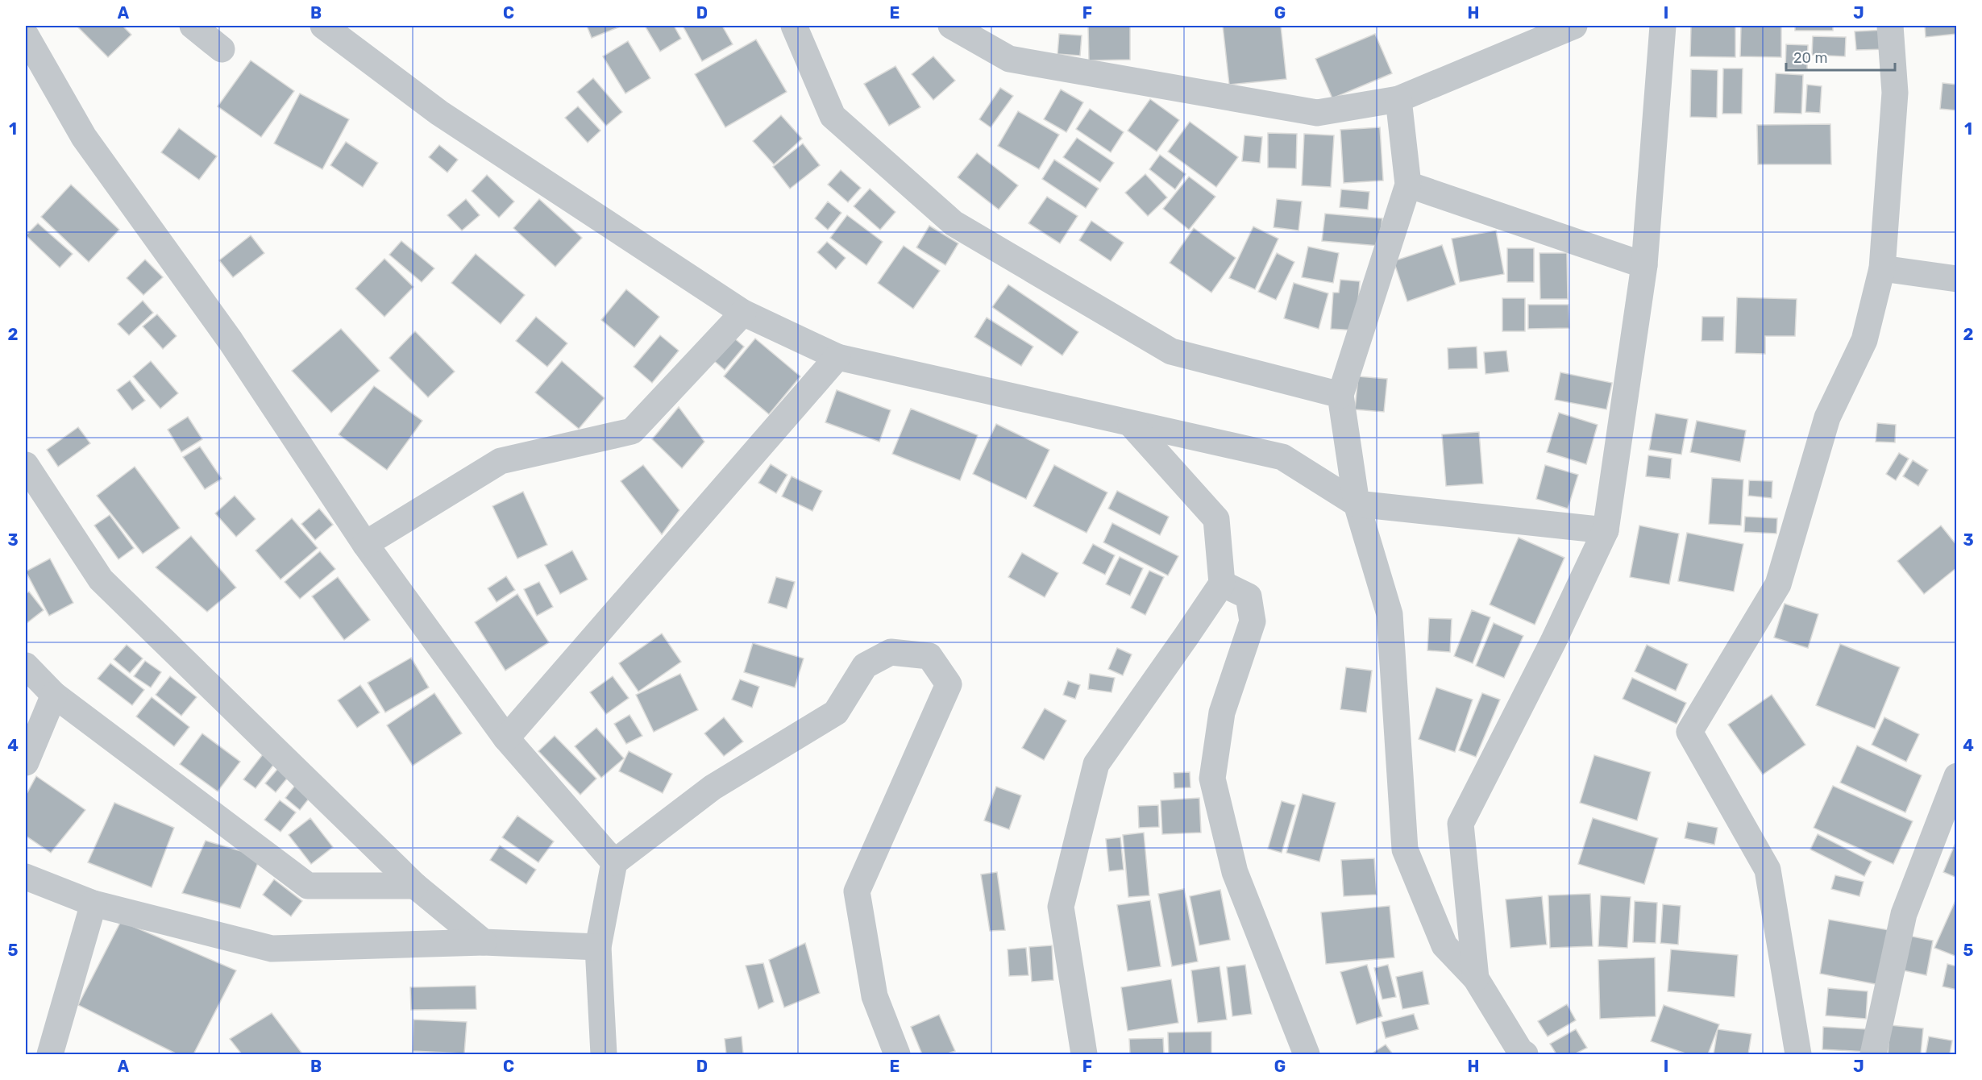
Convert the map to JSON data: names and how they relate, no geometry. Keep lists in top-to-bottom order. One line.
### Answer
{"scale_bar":"20 m","grid":{"columns":["A","B","C","D","E","F","G","H","I","J"],"rows":["1","2","3","4","5"]}}
